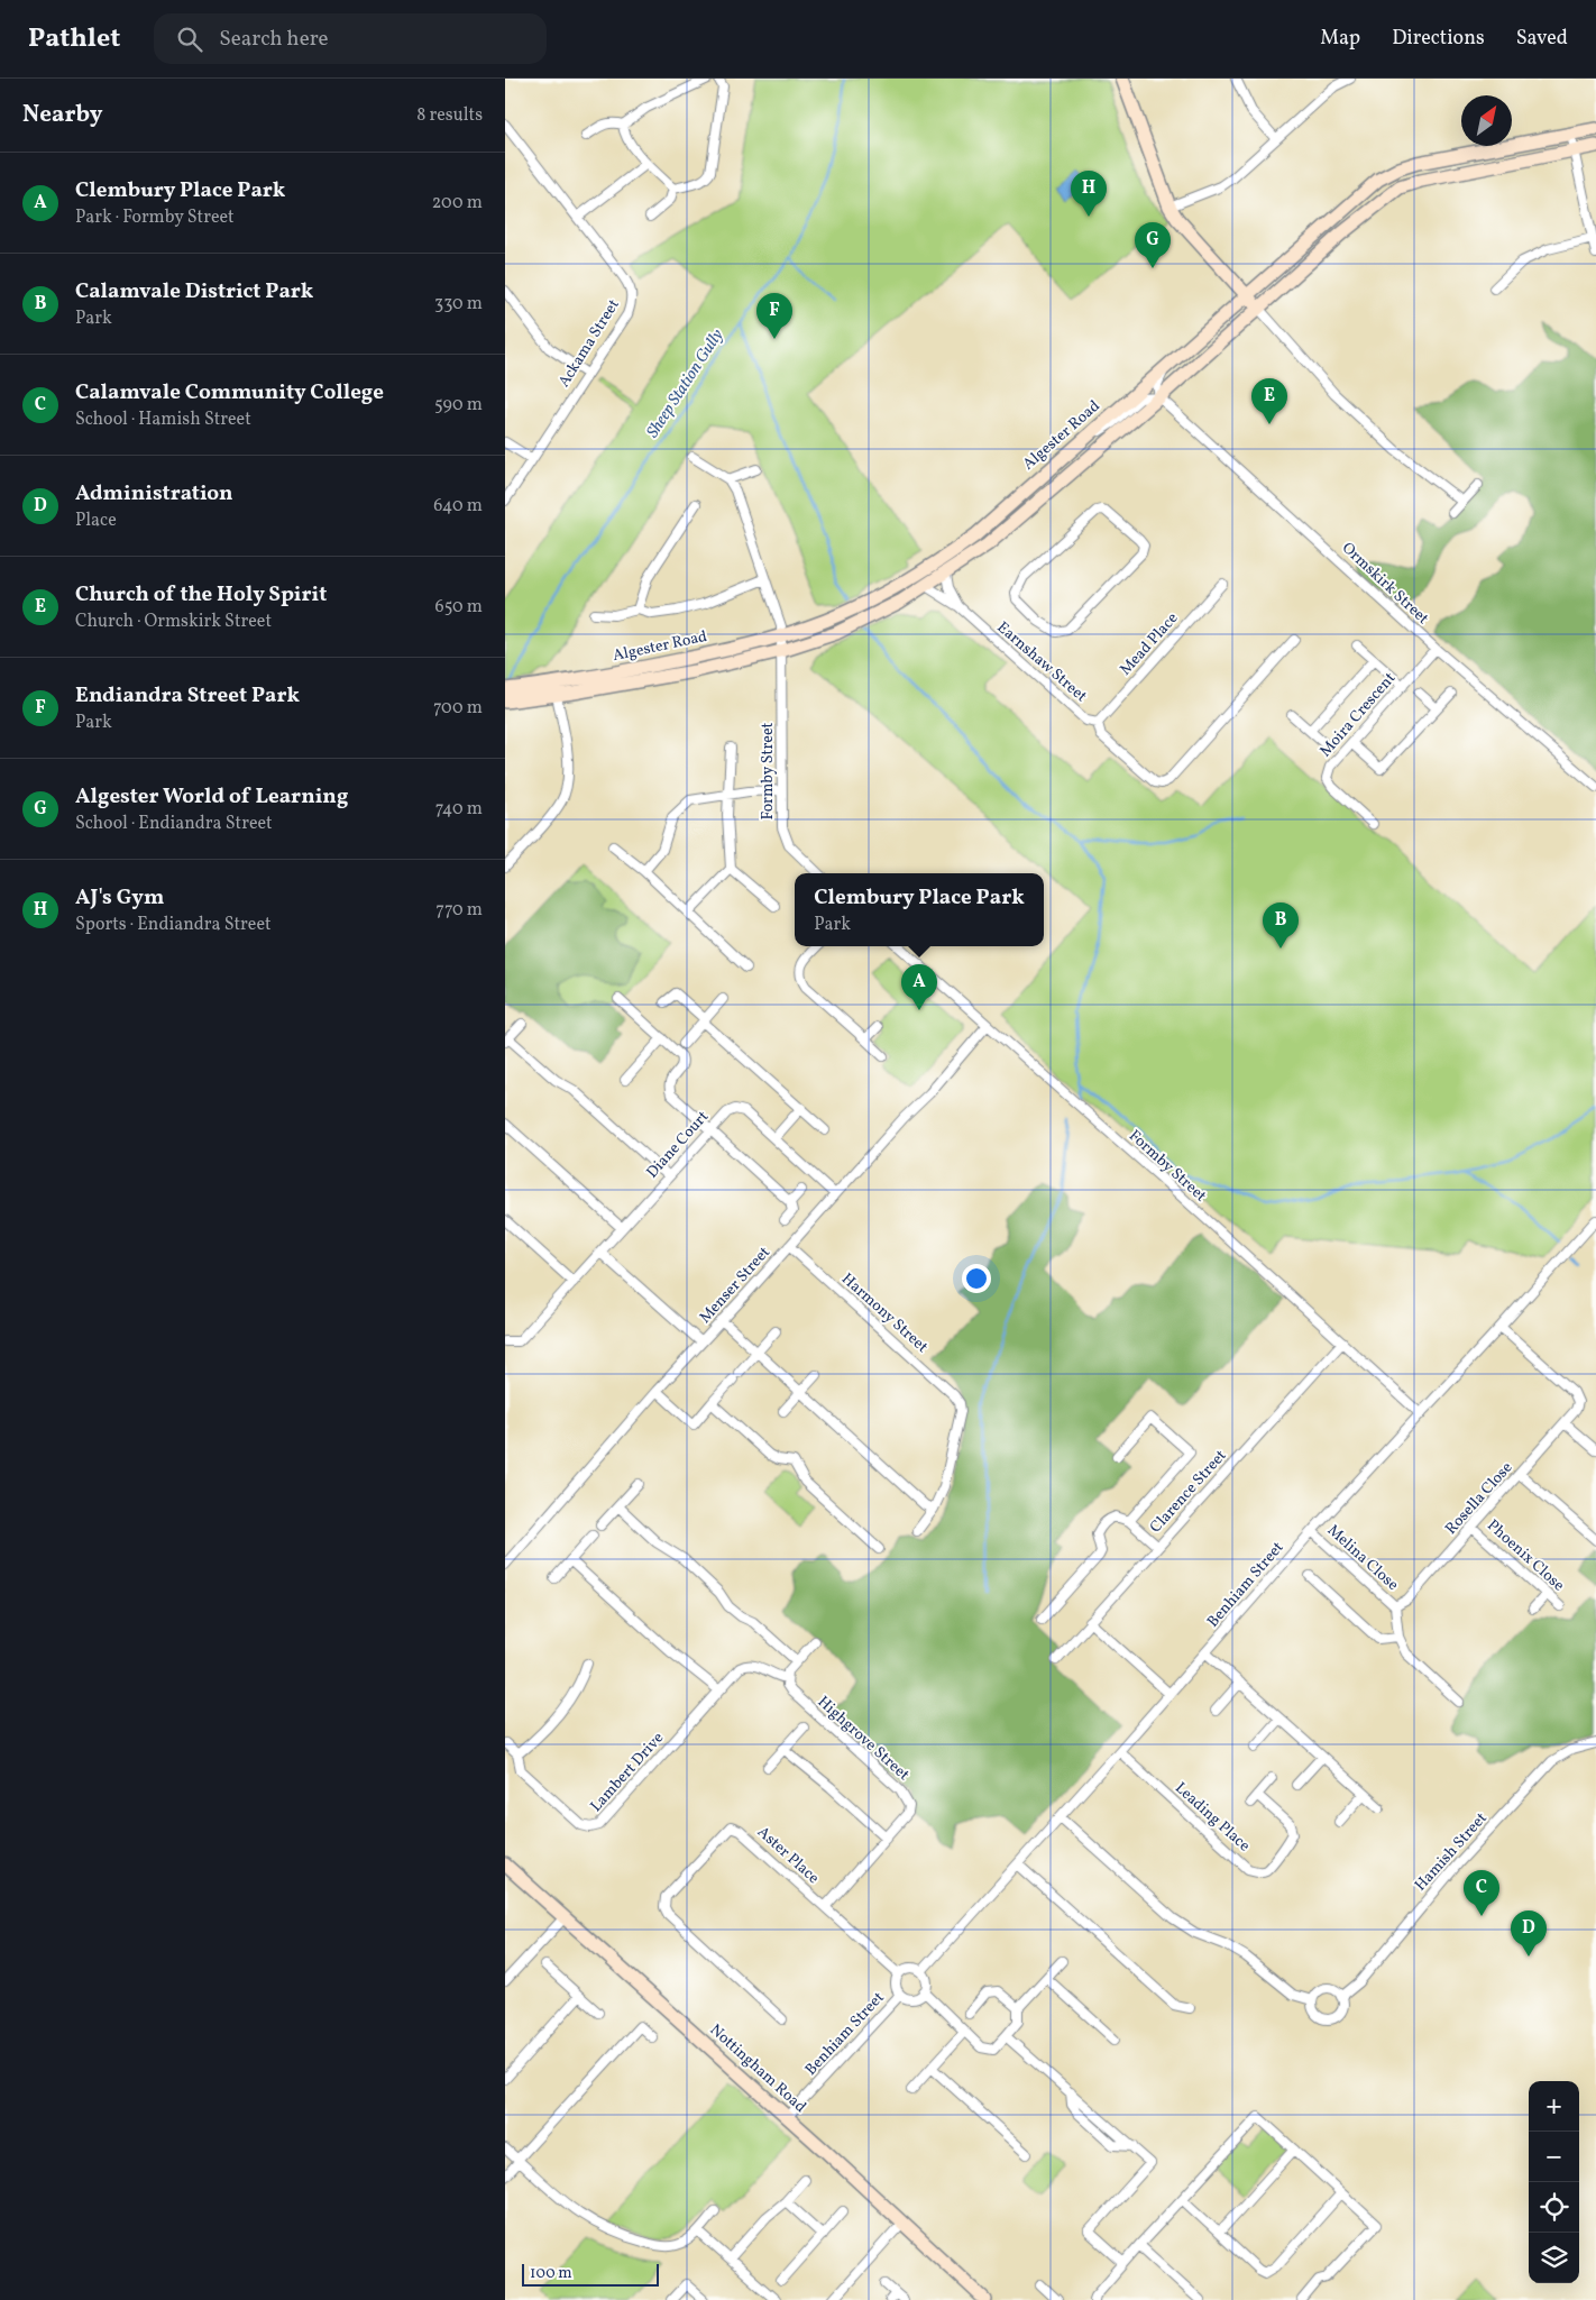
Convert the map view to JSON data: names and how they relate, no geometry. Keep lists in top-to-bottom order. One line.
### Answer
{"streets":{"main road":["Algester Road","Nottingham Road"],"street":["Ackama Street","Ormskirk Street","Mead Place","Earnshaw Street","Moira Crescent","Formby Street","Diane Court","Menser Street","Harmony Street","Clarence Street","Rosella Close","Phoenix Close","Melina Close","Benhiam Street","Highgrove Street","Lambert Drive","Leading Place","Hamish Street","Aster Place"]},"crossings":[["Algester Road","Ormskirk Street"],["Algester Road","Earnshaw Street"],["Algester Road","Formby Street"],["Ormskirk Street","Moira Crescent"],["Mead Place","Earnshaw Street"],["Formby Street","Menser Street"],["Formby Street","Clarence Street"],["Formby Street","Benhiam Street"],["Diane Court","Menser Street"],["Menser Street","Harmony Street"],["Rosella Close","Phoenix Close"],["Rosella Close","Melina Close"],["Rosella Close","Benhiam Street"],["Melina Close","Benhiam Street"],["Benhiam Street","Leading Place"],["Benhiam Street","Aster Place"],["Benhiam Street","Nottingham Road"],["Highgrove Street","Aster Place"]],"water":["Sheep Station Gully"],"scale_bar":"100 m","north":"top right","page":{"header":"Pathlet","search":"Search here","nav":["Map","Directions","Saved"],"heading":["Nearby","8 results"],"list":[{"mark":"A","name":"Clembury Place Park","note":"Park · Formby Street","value":"200 m"},{"mark":"B","name":"Calamvale District Park","note":"Park","value":"330 m"},{"mark":"C","name":"Calamvale Community College","note":"School · Hamish Street","value":"590 m"},{"mark":"D","name":"Administration","note":"Place","value":"640 m"},{"mark":"E","name":"Church of the Holy Spirit","note":"Church · Ormskirk Street","value":"650 m"},{"mark":"F","name":"Endiandra Street Park","note":"Park","value":"700 m"},{"mark":"G","name":"Algester World of Learning","note":"School · Endiandra Street","value":"740 m"},{"mark":"H","name":"AJ's Gym","note":"Sports · Endiandra Street","value":"770 m"}],"pins":["H","G","F","E","B","A","C","D"],"popup":["Clembury Place Park","Park"],"map_buttons":["+","−"],"scale":"100 m"}}
